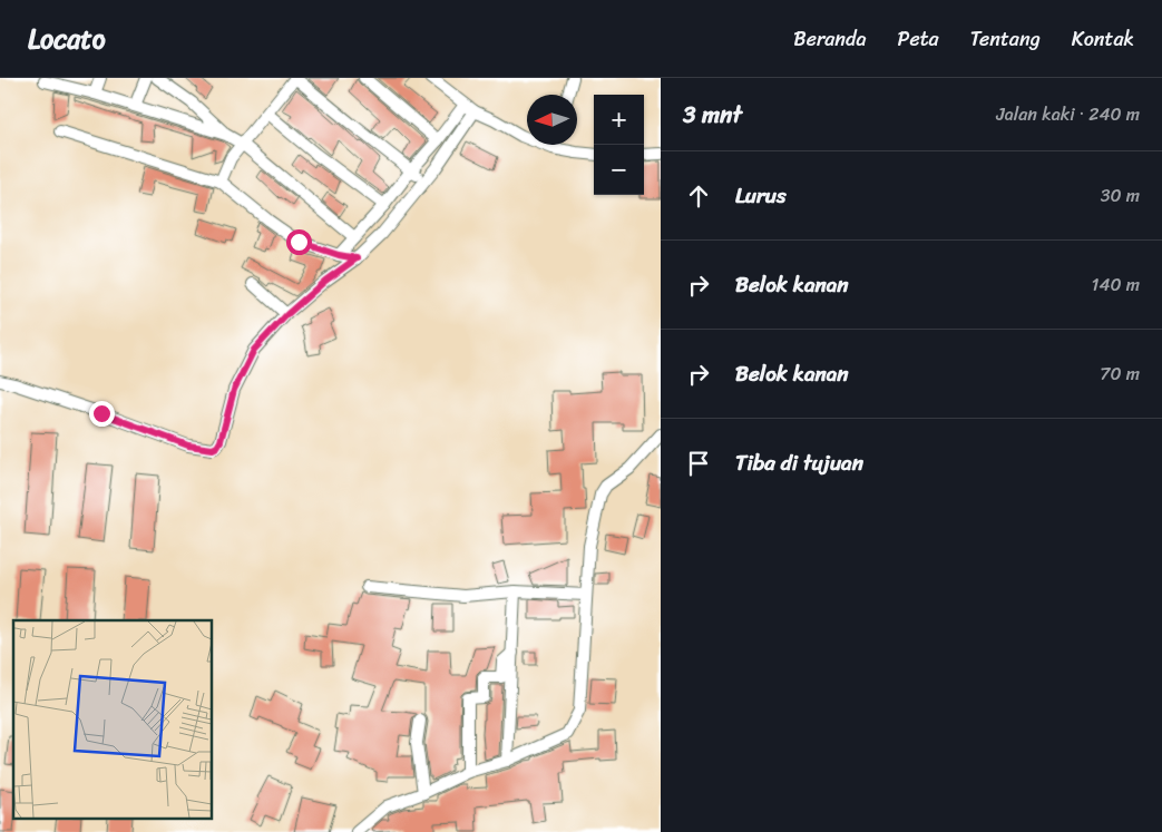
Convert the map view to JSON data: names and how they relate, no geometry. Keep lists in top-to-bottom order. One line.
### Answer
{"north":"left","page":{"header":"Locato","nav":["Beranda","Peta","Tentang","Kontak"],"heading":["3 mnt","Jalan kaki · 240 m"],"map_buttons":["+","−"],"list":[["Lurus","30 m"],["Belok kanan","140 m"],["Belok kanan","70 m"],"Tiba di tujuan"]}}
